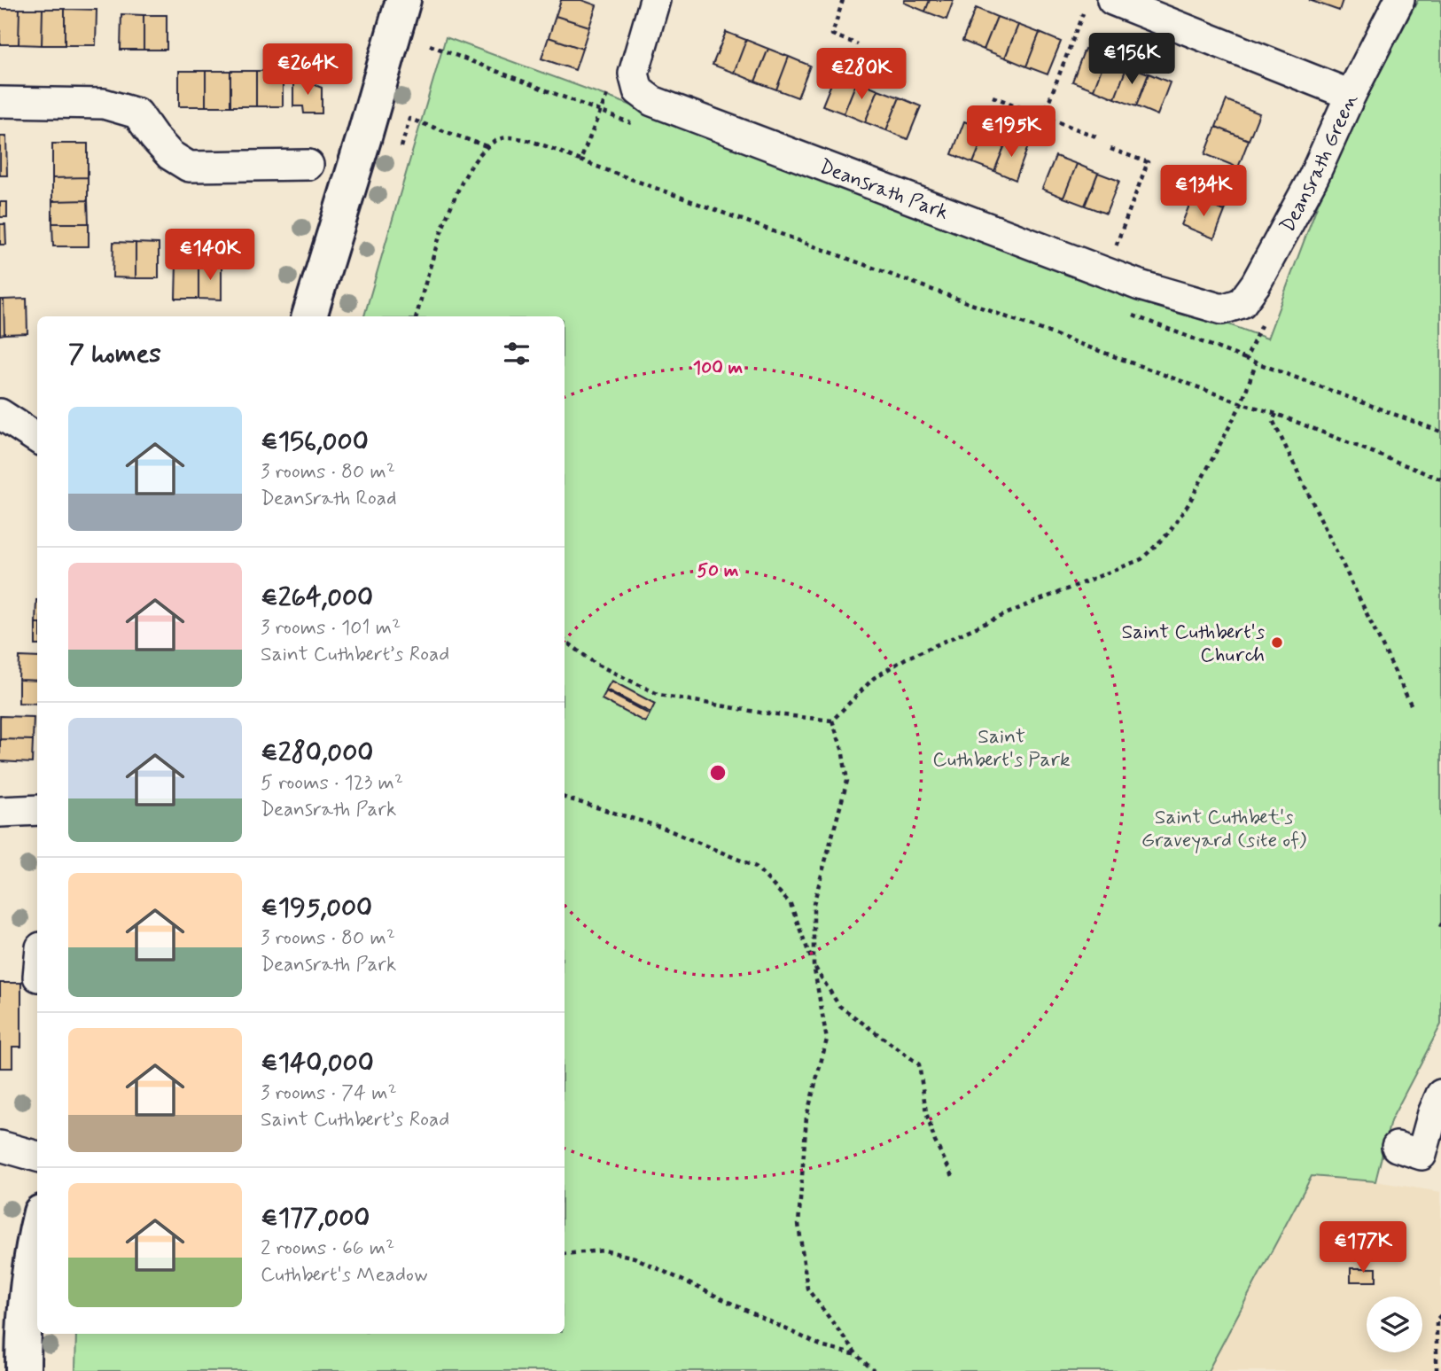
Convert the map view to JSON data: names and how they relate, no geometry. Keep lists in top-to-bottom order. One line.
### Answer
{"streets":{"street":["Deansrath Green","Deansrath Park"]},"crossings":[["Deansrath Green","Deansrath Park"]],"parks":["Saint Cuthbert's Park","Saint Cuthbet's Graveyard (site of)"],"places":["Saint Cuthbert's Church"],"page":{"price":["€156K","€264K","€280K","€195K","€134K","€140K","€177K"],"heading":"7 homes","list":[{"name":"€156,000","note":"3 rooms · 80 m² · Deansrath Road"},{"name":"€264,000","note":"3 rooms · 101 m² · Saint Cuthbert’s Road"},{"name":"€280,000","note":"5 rooms · 123 m² · Deansrath Park"},{"name":"€195,000","note":"3 rooms · 80 m² · Deansrath Park"},{"name":"€140,000","note":"3 rooms · 74 m² · Saint Cuthbert’s Road"},{"name":"€177,000","note":"2 rooms · 66 m² · Cuthbert's Meadow"}]},"rings":["100 m","50 m"]}
